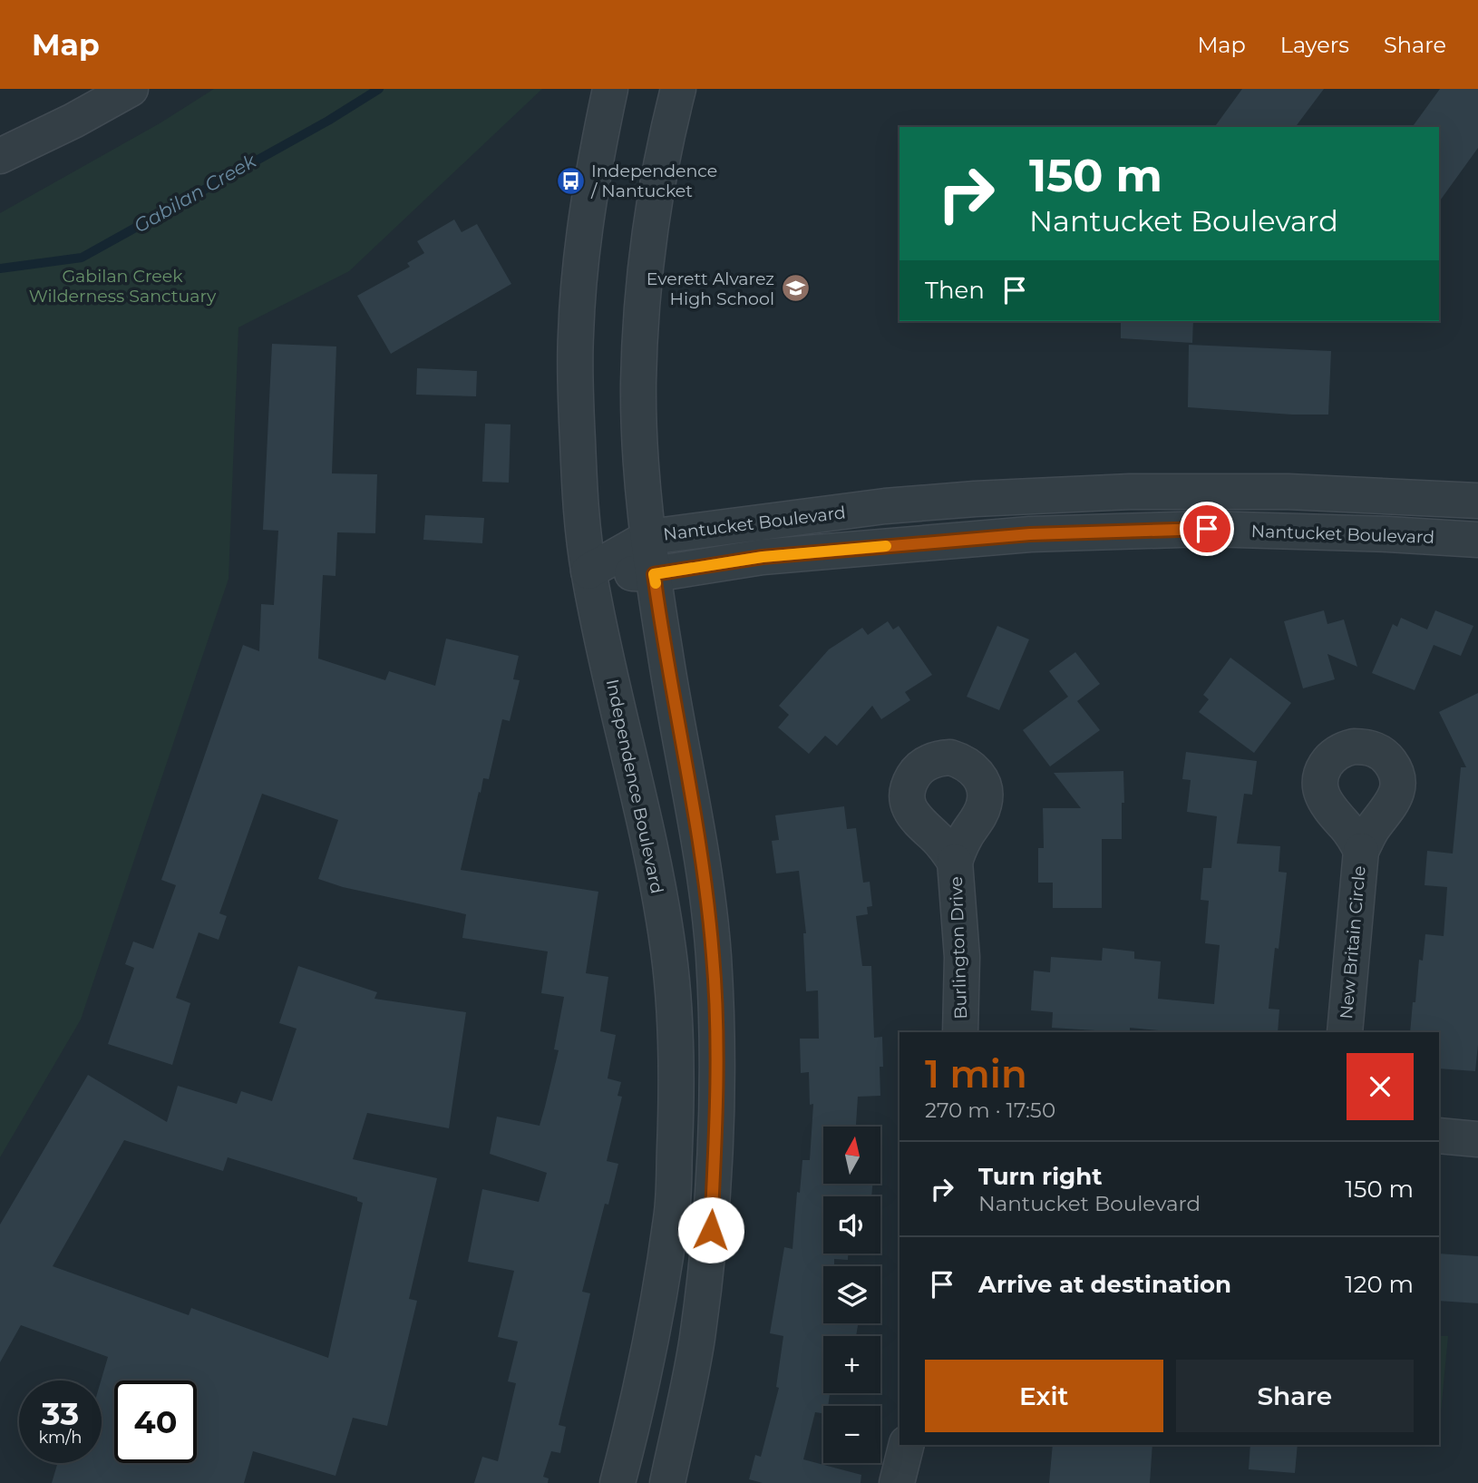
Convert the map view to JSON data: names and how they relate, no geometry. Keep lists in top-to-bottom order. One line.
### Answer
{"streets":{"street":["Nantucket Boulevard","Independence Boulevard","New Britain Circle","Burlington Drive"]},"crossings":[["Nantucket Boulevard","Independence Boulevard"]],"water":["Gabilan Creek"],"parks":["Gabilan Creek Wilderness Sanctuary"],"places":{"bus stop":["Independence / Nantucket"],"school or university":["Everett Alvarez High School"]},"north":"top","page":{"header":"Map","nav":["Map","Layers","Share"],"turn":["150 m","Nantucket Boulevard"],"then":"Then","heading":["1 min","270 m · 17:50"],"map_buttons":["+","−"],"list":[{"name":"Turn right","note":"Nantucket Boulevard","value":"150 m"},{"name":"Arrive at destination","value":"120 m"}],"buttons":["Exit","Share"],"speed":"33 km/h","limit":"40"}}
